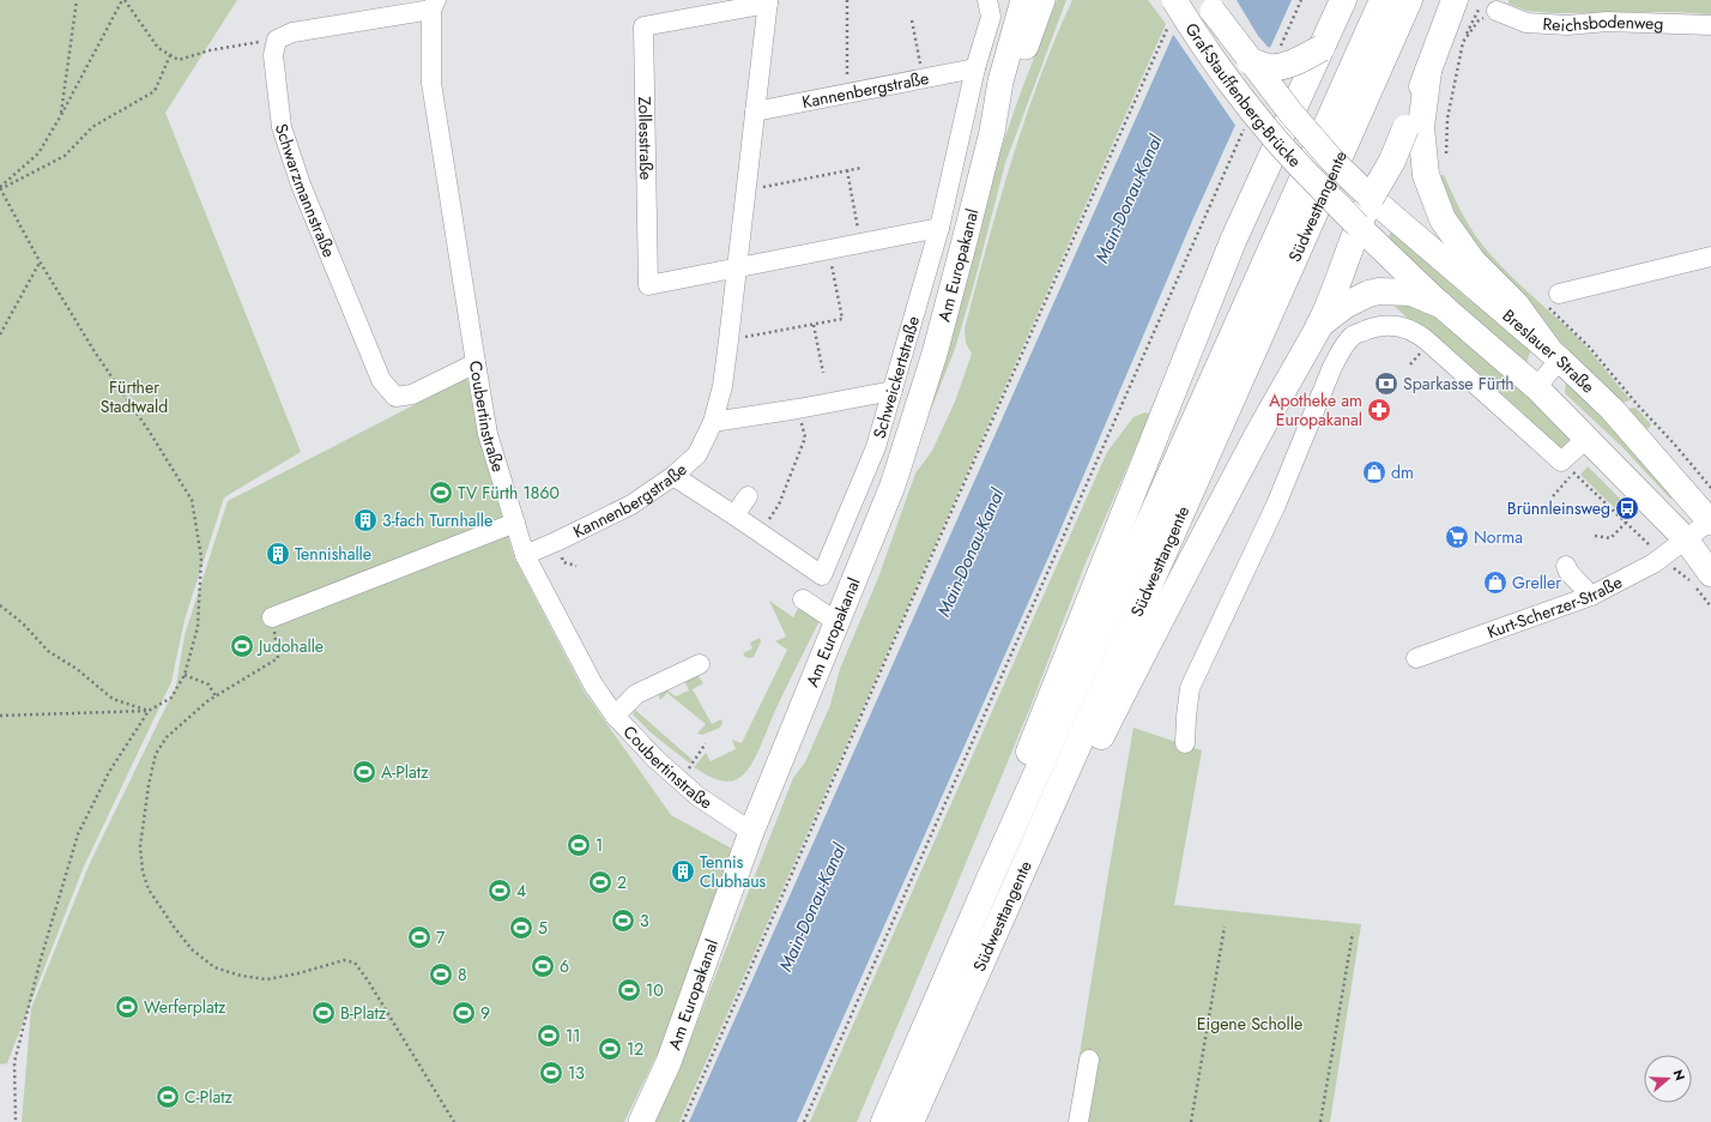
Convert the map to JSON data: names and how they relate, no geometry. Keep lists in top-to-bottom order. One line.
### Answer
{"streets":{"highway":["Südwesttangente"],"main road":["Graf-Stauffenberg-Brücke","Am Europakanal","Breslauer Straße"],"street":["Reichsbodenweg","Kannenbergstraße","Zollesstraße","Schwarzmannstraße","Schweickertstraße","Coubertinstraße","Kurt-Scherzer-Straße"]},"crossings":[["Kannenbergstraße","Zollesstraße"],["Kannenbergstraße","Schweickertstraße"],["Kannenbergstraße","Coubertinstraße"],["Graf-Stauffenberg-Brücke","Breslauer Straße"],["Schwarzmannstraße","Coubertinstraße"],["Am Europakanal","Coubertinstraße"],["Breslauer Straße","Kurt-Scherzer-Straße"]],"water":["Main-Donau-Kanal"],"parks":["Fürther Stadtwald","Eigene Scholle"],"places":{"bank":["Sparkasse Fürth"],"pharmacy":["Apotheke am Europakanal"],"shop":["dm","Greller"],"sports":["TV Fürth 1860","Judohalle","A-Platz","1","2","4","3","5","7","6","8","10","Werferplatz","B-Platz","9","11","12","13","C-Platz"],"bus stop":["Brünnleinsweg"],"building":["3-fach Turnhalle","Tennishalle","Tennis Clubhaus"],"supermarket":["Norma"]},"north":"right"}
